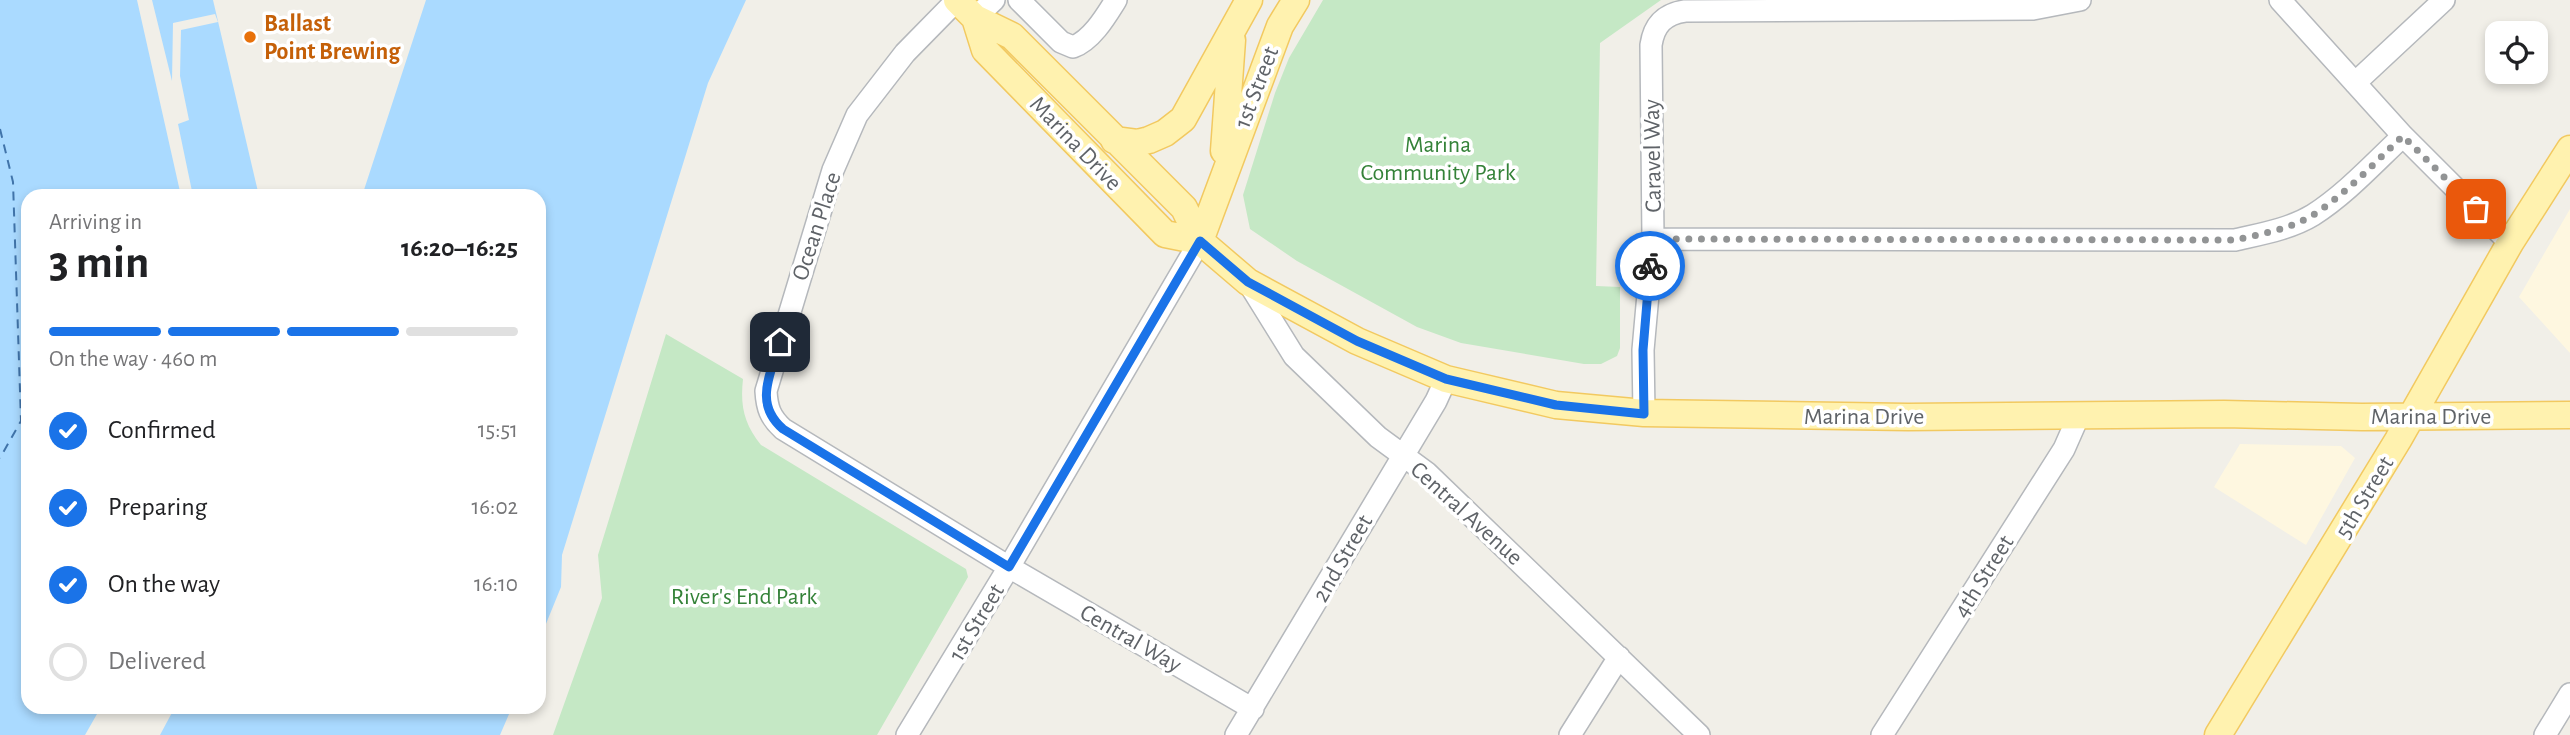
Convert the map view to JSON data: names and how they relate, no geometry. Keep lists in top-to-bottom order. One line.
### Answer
{"streets":{"main road":["1st Street","Marina Drive","5th Street"],"street":["Caravel Way","Ocean Place","Central Avenue","2nd Street","4th Street","Central Way"]},"crossings":[["1st Street","Marina Drive"],["1st Street","Ocean Place"],["1st Street","Central Way"],["Marina Drive","Caravel Way"],["Marina Drive","Ocean Place"],["Marina Drive","5th Street"],["Marina Drive","Central Avenue"],["Marina Drive","2nd Street"],["Marina Drive","4th Street"],["Ocean Place","Central Way"],["Central Avenue","2nd Street"],["2nd Street","Central Way"]],"parks":["Marina Community Park","River's End Park"],"places":["Ballast Point Brewing"],"page":{"heading":["3 min","Arriving in","16:20–16:25"],"bar":"On the way · 460 m","list":[["Confirmed","15:51"],["Preparing","16:02"],["On the way","16:10"],"Delivered"]}}
